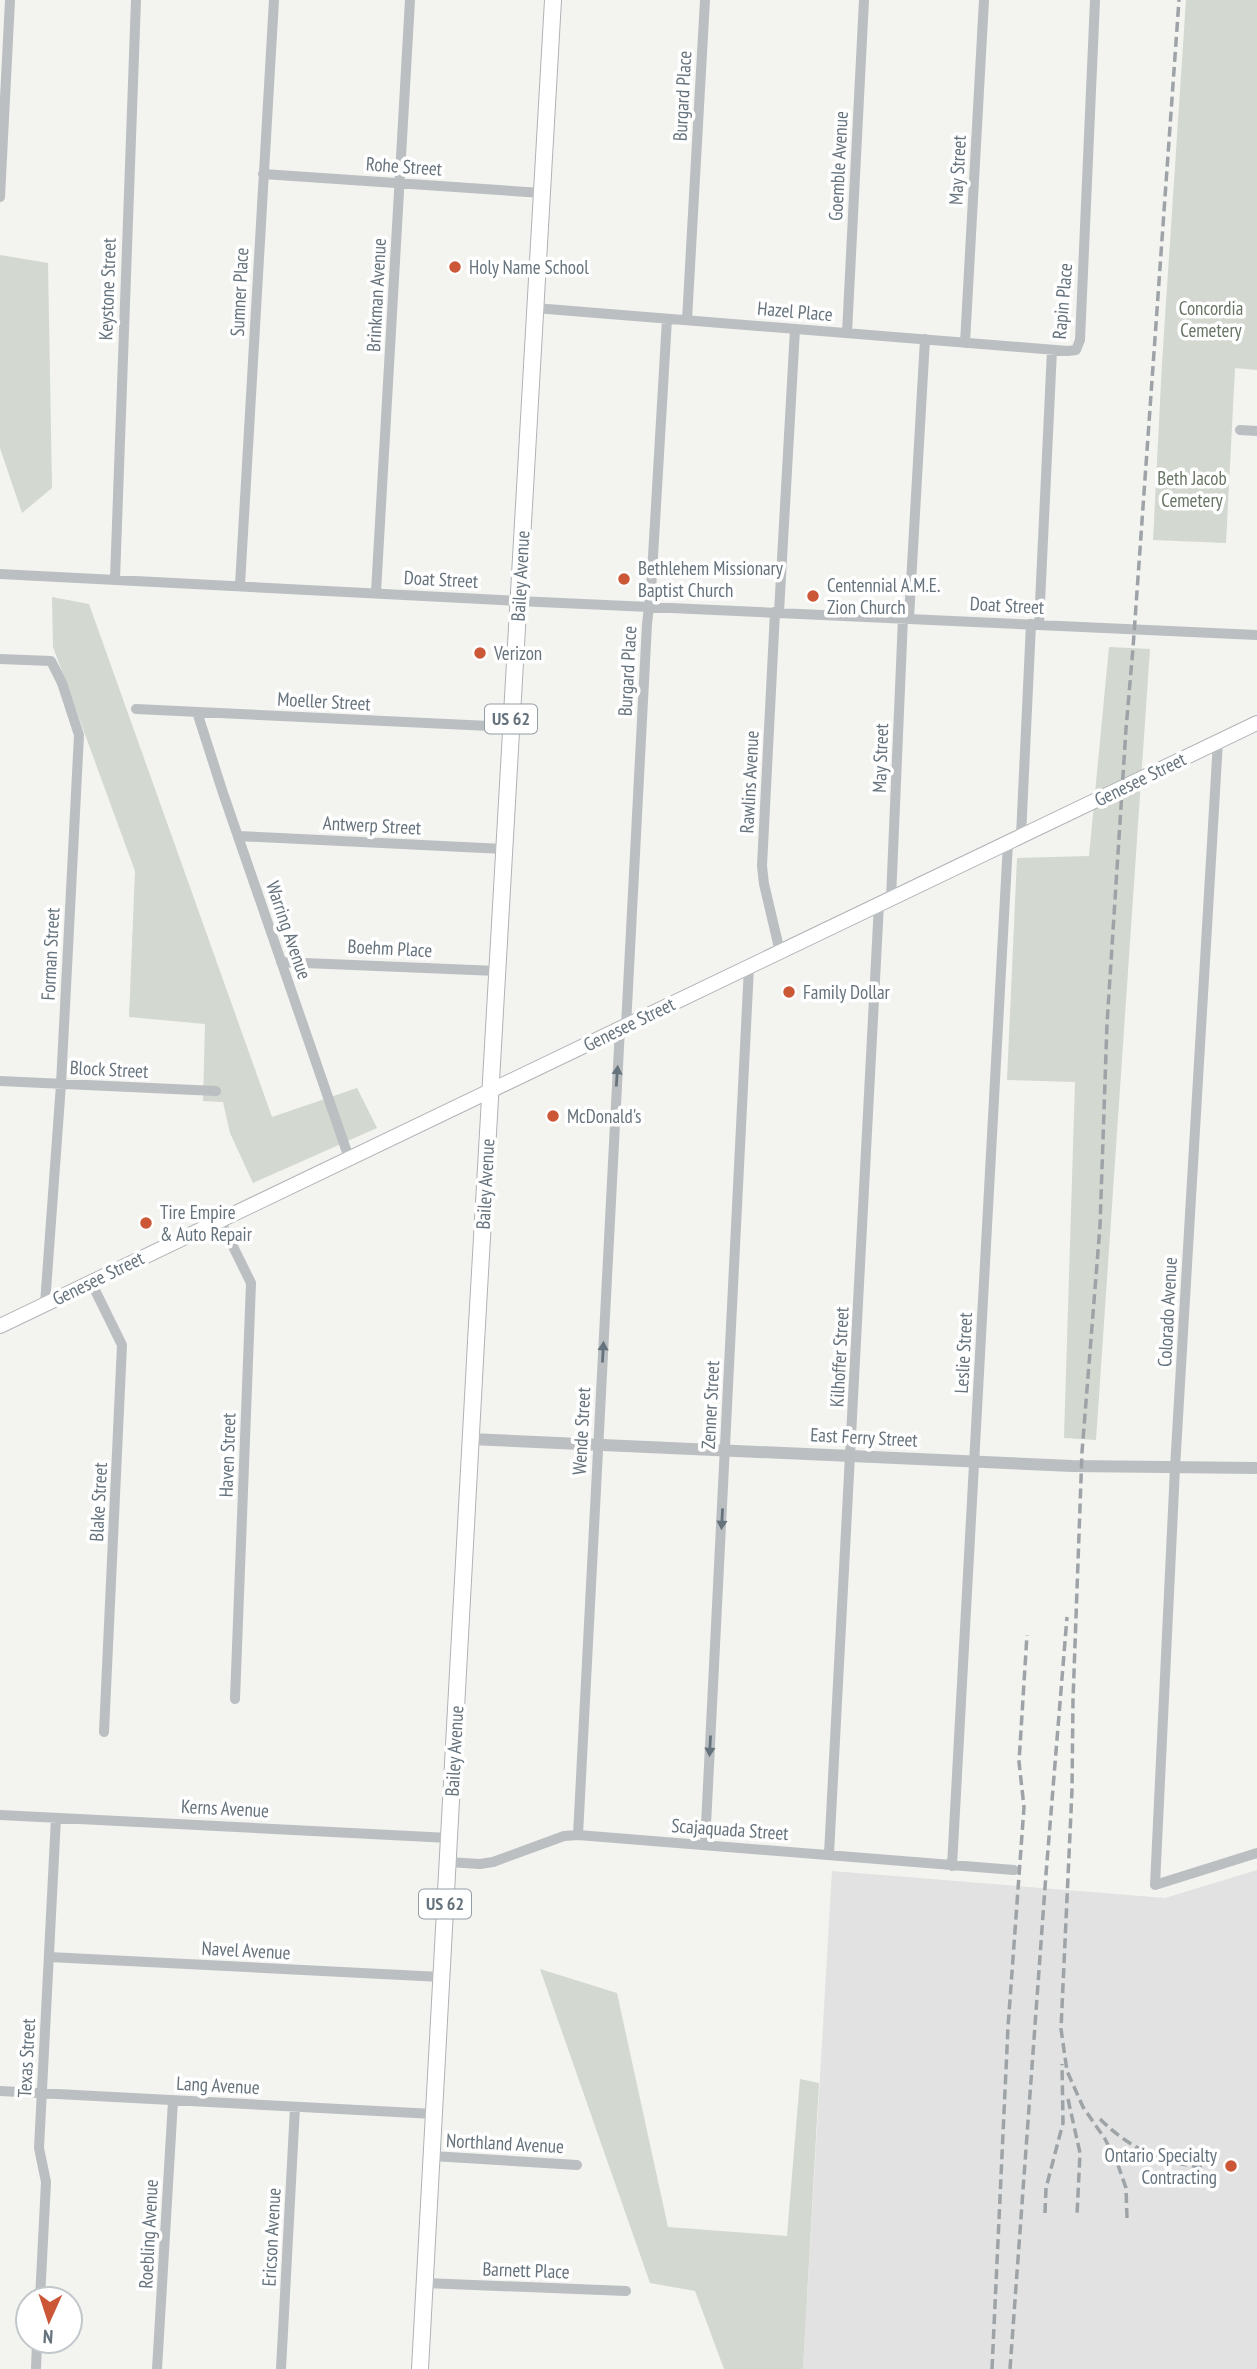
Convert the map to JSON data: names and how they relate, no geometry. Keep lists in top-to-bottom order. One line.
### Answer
{"streets":{"main road":["Bailey Avenue","US 62","Genesee Street"],"street":["Burgard Place","Rohe Street","Goemble Avenue","May Street","Keystone Street","Sumner Place","Brinkman Avenue","Rapin Place","Hazel Place","Doat Street","Moeller Street","Rawlins Avenue","Antwerp Street","Warring Avenue","Boehm Place","Forman Street","Block Street","Colorado Avenue","Leslie Street","Kilhoffer Street","Zenner Street","Wende Street","East Ferry Street","Haven Street","Blake Street","Kerns Avenue","Scajaquada Street","Navel Avenue","Texas Street","Lang Avenue","Northland Avenue","Roebling Avenue","Ericson Avenue","Barnett Place"]},"crossings":[["Burgard Place","Hazel Place"],["Burgard Place","Doat Street"],["Burgard Place","Genesee Street"],["Burgard Place","Wende Street"],["Rohe Street","Sumner Place"],["Rohe Street","Brinkman Avenue"],["Rohe Street","Bailey Avenue"],["Goemble Avenue","Hazel Place"],["May Street","Hazel Place"],["May Street","Doat Street"],["May Street","Genesee Street"],["May Street","Kilhoffer Street"],["Keystone Street","Doat Street"],["Sumner Place","Doat Street"],["Brinkman Avenue","Doat Street"],["Rapin Place","Hazel Place"],["Rapin Place","Doat Street"],["Rapin Place","Genesee Street"],["Rapin Place","Leslie Street"],["Hazel Place","Bailey Avenue"],["Bailey Avenue","Doat Street"],["Bailey Avenue","Moeller Street"],["Bailey Avenue","Genesee Street"],["Bailey Avenue","Antwerp Street"],["Bailey Avenue","Boehm Place"],["Bailey Avenue","East Ferry Street"],["Bailey Avenue","Kerns Avenue"],["Bailey Avenue","Scajaquada Street"],["Bailey Avenue","Navel Avenue"],["Bailey Avenue","Lang Avenue"],["Bailey Avenue","Northland Avenue"],["Bailey Avenue","Barnett Place"],["Doat Street","Rawlins Avenue"],["Moeller Street","Warring Avenue"],["Genesee Street","Rawlins Avenue"],["Genesee Street","Warring Avenue"],["Genesee Street","Forman Street"],["Genesee Street","Colorado Avenue"],["Genesee Street","Leslie Street"],["Genesee Street","Kilhoffer Street"],["Genesee Street","Zenner Street"],["Genesee Street","Wende Street"],["Genesee Street","Haven Street"],["Genesee Street","Blake Street"],["Antwerp Street","Warring Avenue"],["Warring Avenue","Boehm Place"],["Forman Street","Block Street"],["Colorado Avenue","East Ferry Street"],["Leslie Street","East Ferry Street"],["Leslie Street","Scajaquada Street"],["Kilhoffer Street","East Ferry Street"],["Kilhoffer Street","Scajaquada Street"],["Zenner Street","East Ferry Street"],["Zenner Street","Scajaquada Street"],["Wende Street","East Ferry Street"],["Wende Street","Scajaquada Street"],["Kerns Avenue","Texas Street"],["Navel Avenue","Texas Street"],["Texas Street","Lang Avenue"],["Lang Avenue","Roebling Avenue"],["Lang Avenue","Ericson Avenue"]],"one_way":["Zenner Street","Wende Street"],"parks":["Concordia Cemetery","Beth Jacob Cemetery"],"places":["Holy Name School","Bethlehem Missionary Baptist Church","Centennial A.M.E. Zion Church","Verizon","Family Dollar","McDonald's","Tire Empire & Auto Repair","Ontario Specialty Contracting"],"north":"bottom"}
